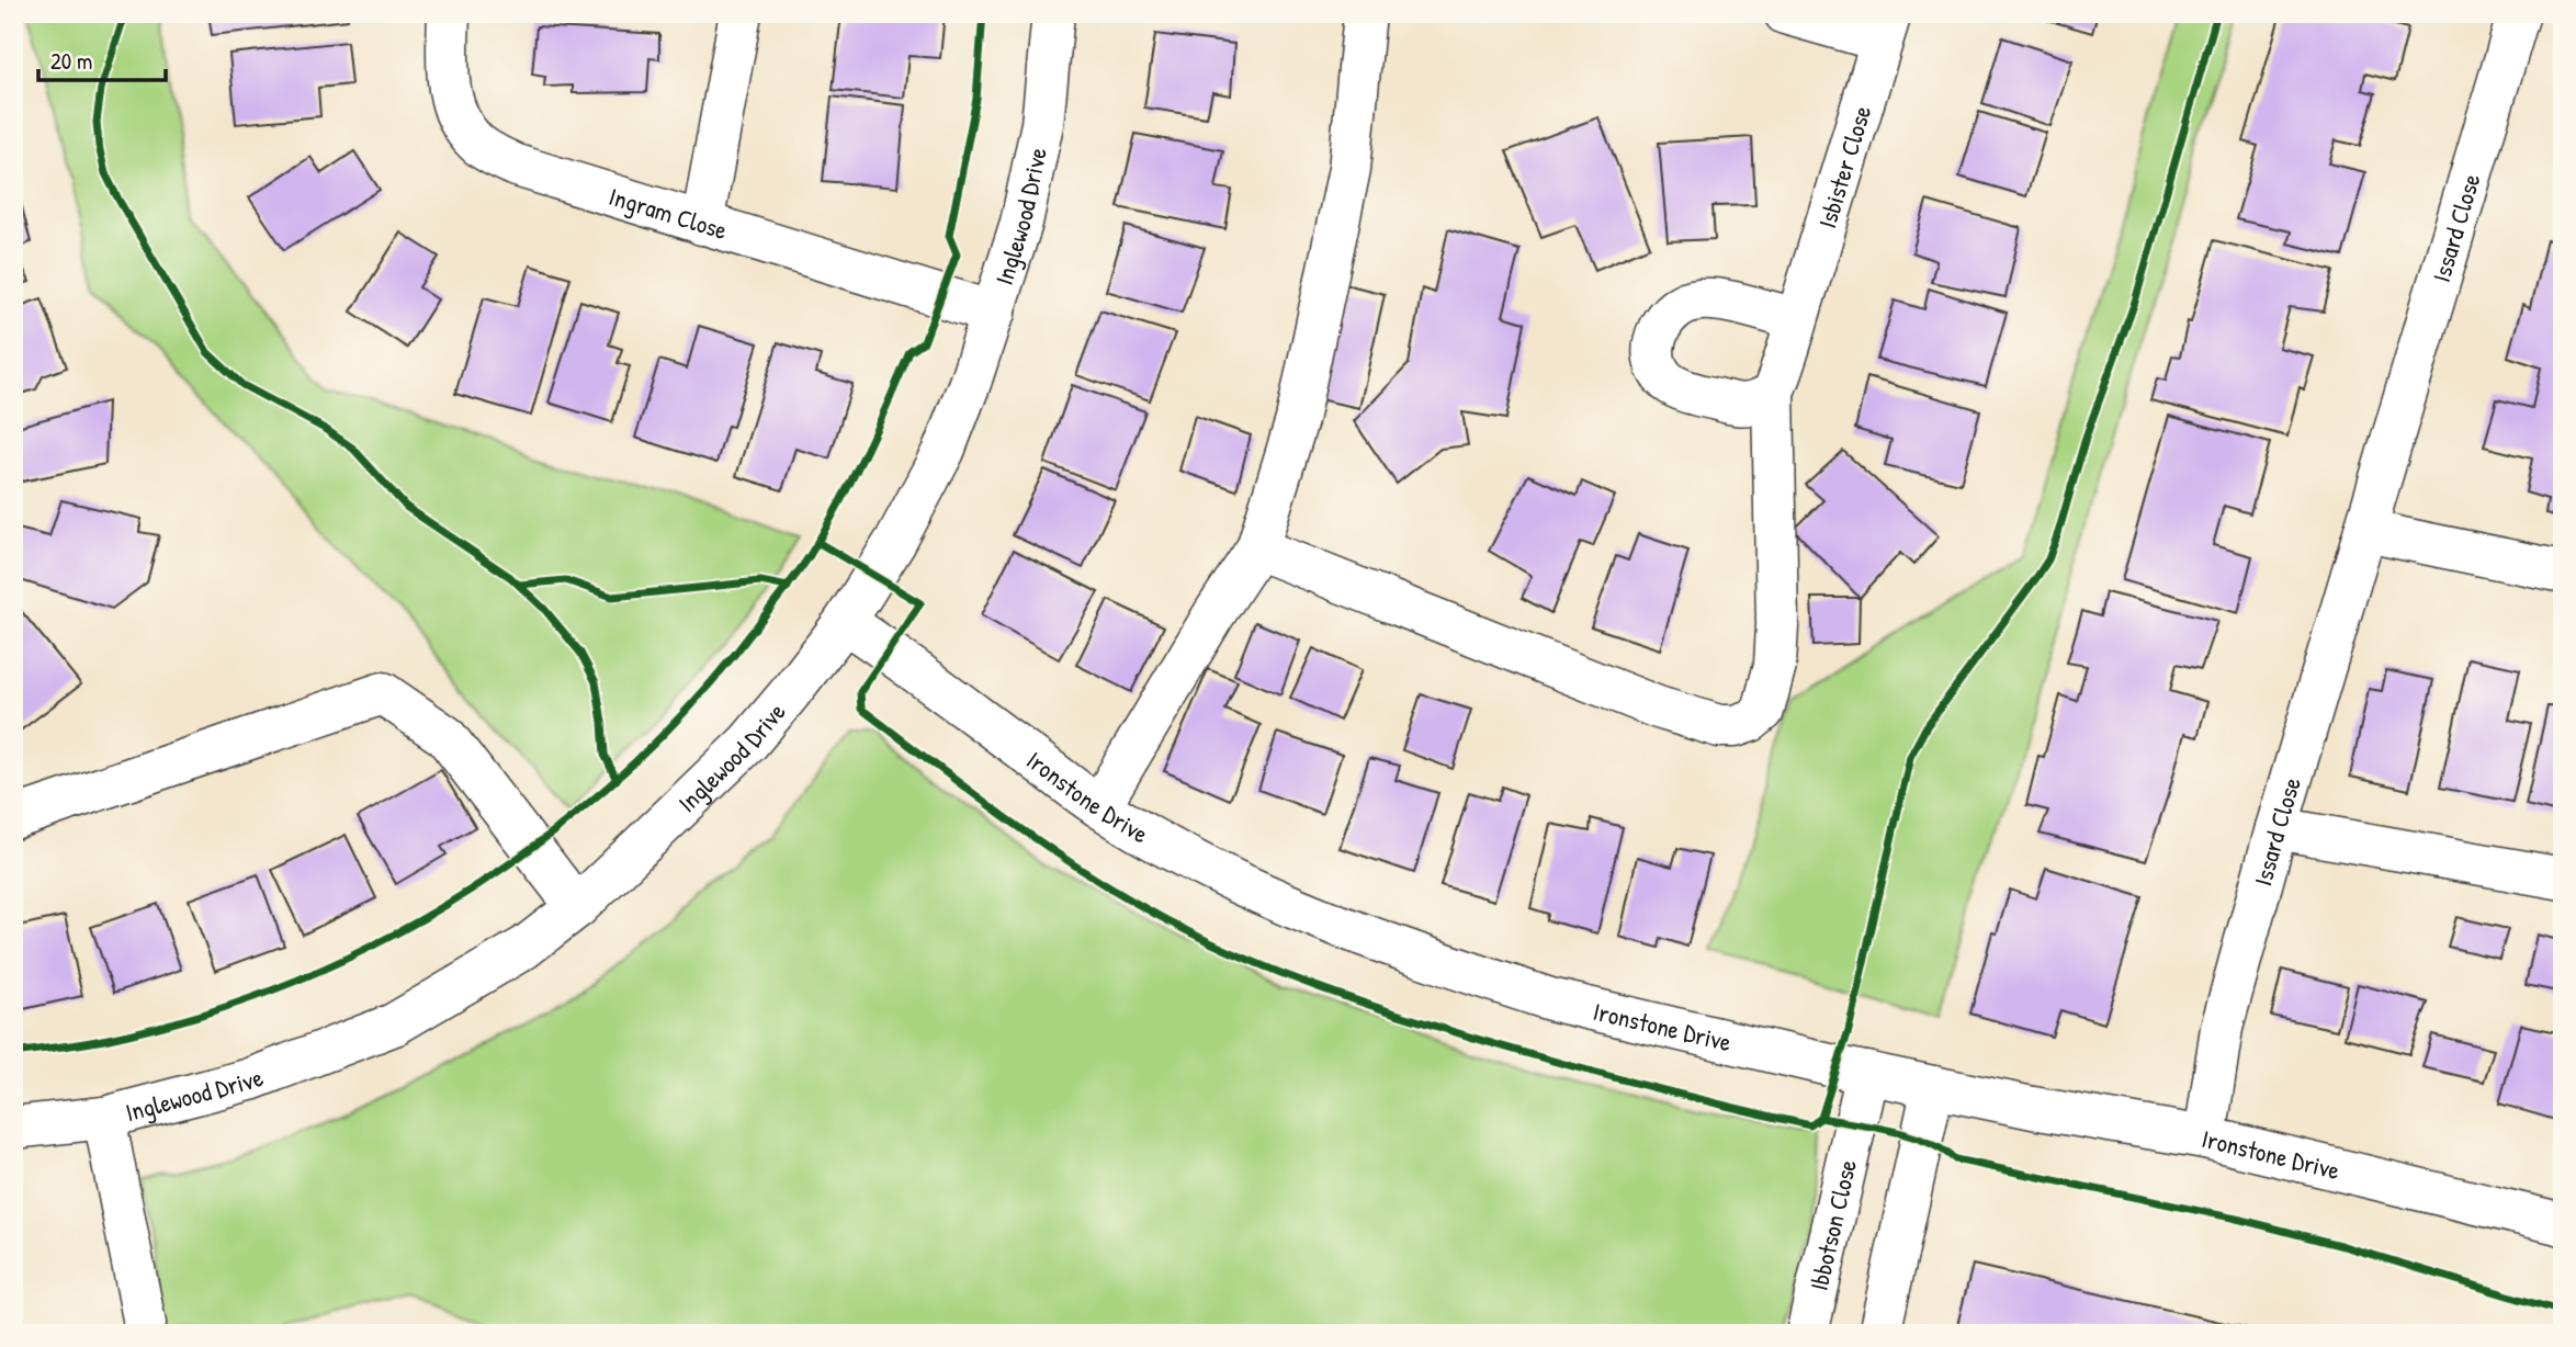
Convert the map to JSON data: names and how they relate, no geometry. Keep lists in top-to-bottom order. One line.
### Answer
{"streets":{"street":["Isbister Close","Ingram Close","Inglewood Drive","Issard Close","Ironstone Drive","Ibbotson Close"]},"crossings":[["Ingram Close","Inglewood Drive"],["Inglewood Drive","Ironstone Drive"],["Issard Close","Ironstone Drive"],["Ironstone Drive","Ibbotson Close"]],"scale_bar":"20 m"}
